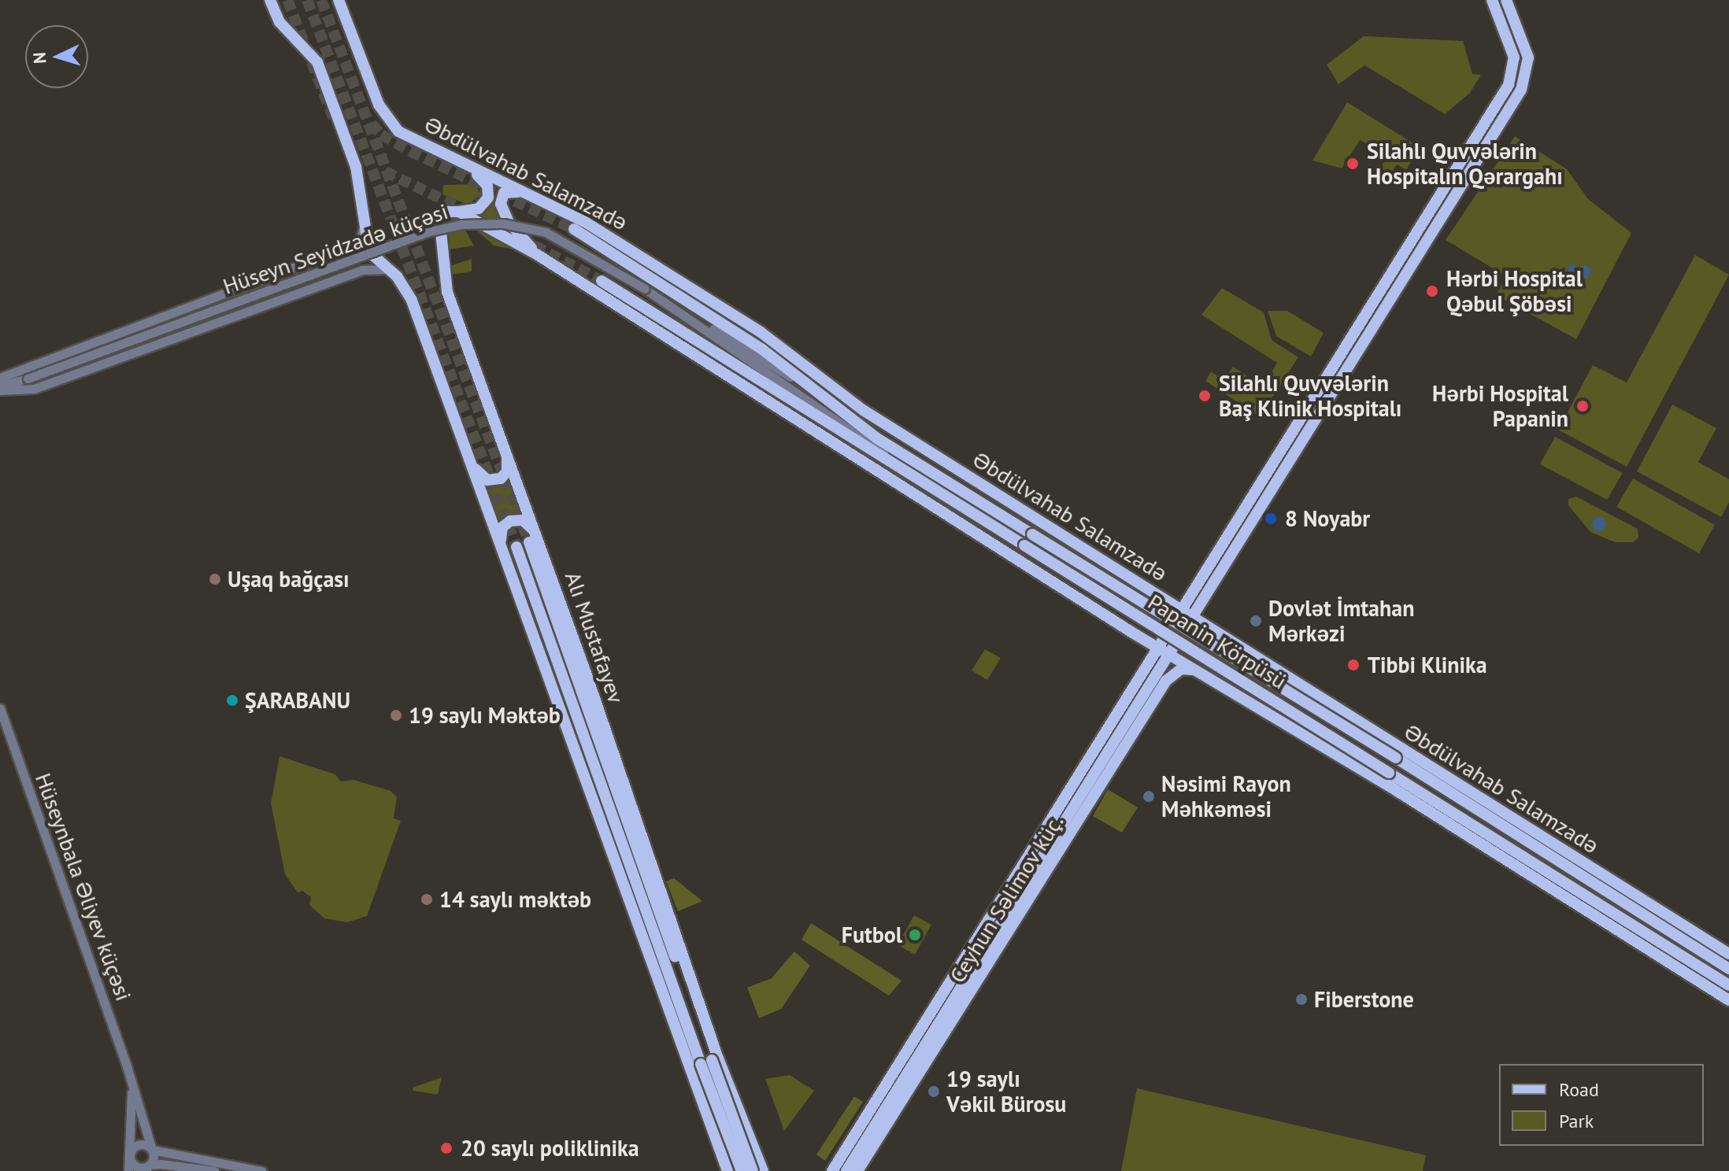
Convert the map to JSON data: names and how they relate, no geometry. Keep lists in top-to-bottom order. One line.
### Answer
{"streets":{"main road":["Əbdülvahab Salamzadə","Alı Mustafayev","Papanin Körpüsü","Ceyhun Səlimov küç."],"street":["Hüseyn Seyidzadə küçəsi","Hüseynbala Əliyev küçəsi"]},"crossings":[["Əbdülvahab Salamzadə","Papanin Körpüsü"],["Əbdülvahab Salamzadə","Ceyhun Səlimov küç."]],"places":["Silahlı Quvvələrin Hospitalın Qərargahı","Hərbi Hospital Qəbul Şöbəsi","Silahlı Quvvələrin Baş Klinik Hospitalı","Hərbi Hospital Papanin","8 Noyabr","Uşaq bağçası","Dovlət İmtahan Mərkəzi","Tibbi Klinika","ŞARABANU","19 saylı Məktəb","Nəsimi Rayon Məhkəməsi","14 saylı məktəb","Futbol","Fiberstone","19 saylı Vəkil Bürosu","20 saylı poliklinika"],"legend":["Road","Park"],"north":"left"}
